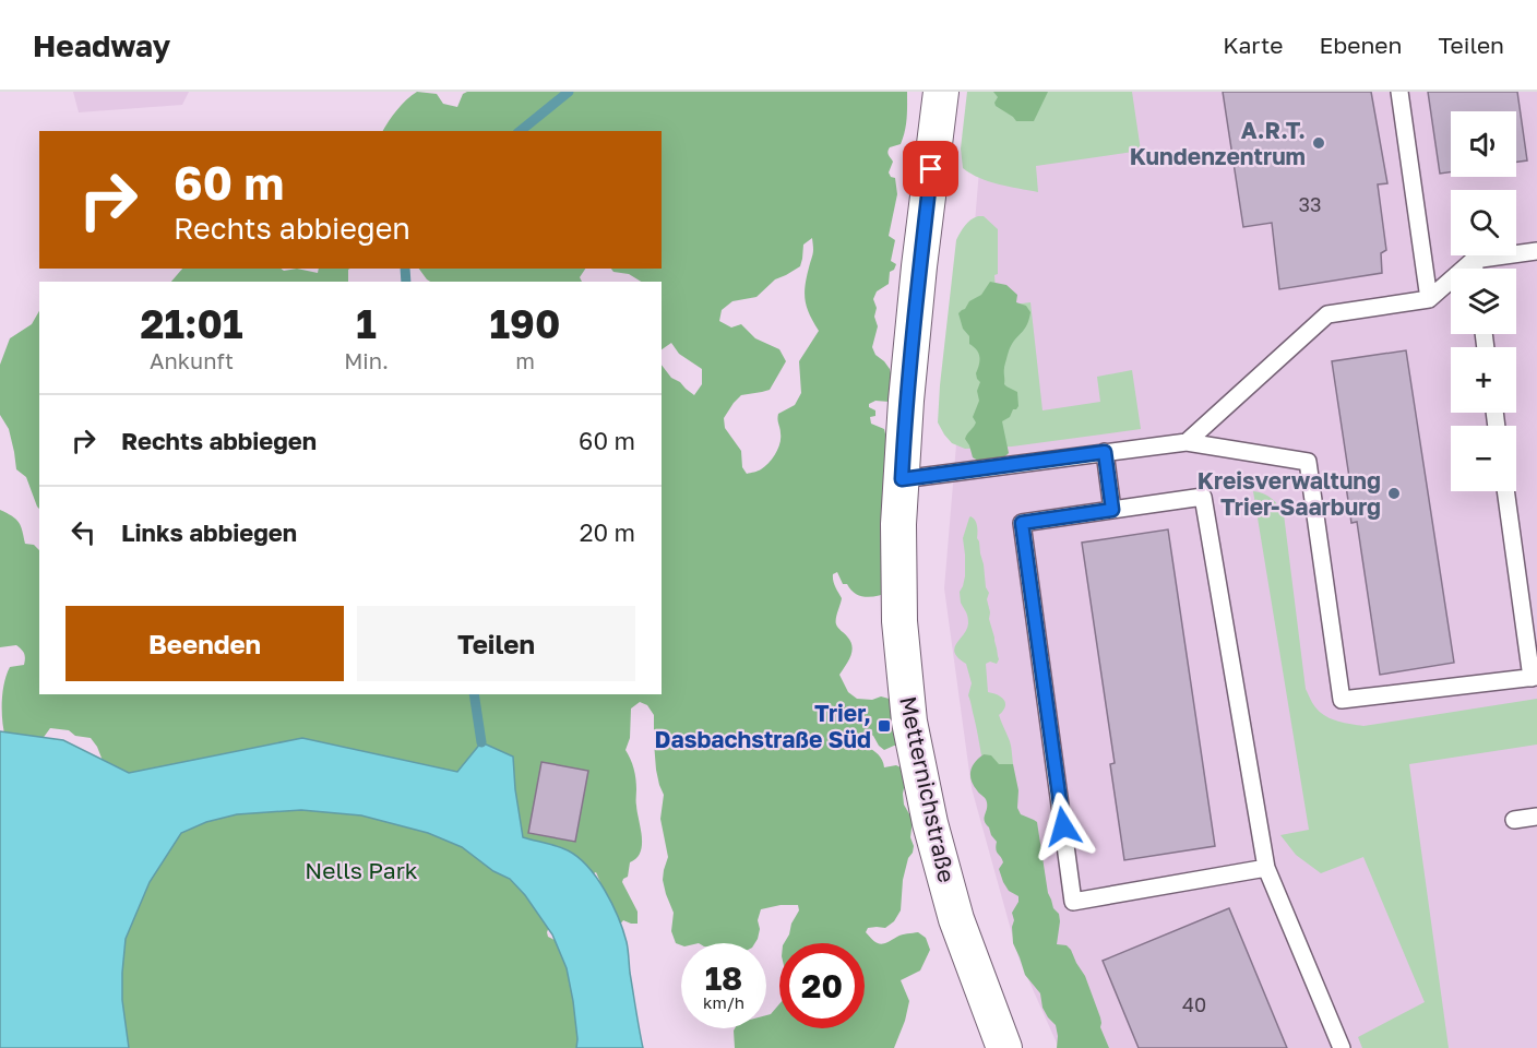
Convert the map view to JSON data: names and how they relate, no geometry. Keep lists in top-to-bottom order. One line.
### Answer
{"streets":{"street":["Metternichstraße"]},"parks":["Nells Park"],"places":{"other":["A.R.T. Kundenzentrum","Kreisverwaltung Trier-Saarburg"],"transit":["Trier, Dasbachstraße Süd"]},"house_numbers":["33","40"],"page":{"header":"Headway","nav":["Karte","Ebenen","Teilen"],"map_buttons":["+","−"],"turn":["60 m","Rechts abbiegen"],"eta":["21:01","Ankunft","1","Min.","190","m"],"list":[{"name":"Rechts abbiegen","value":"60 m"},{"name":"Links abbiegen","value":"20 m"}],"buttons":["Beenden","Teilen"],"speed":"18 km/h","limit":"20"}}
